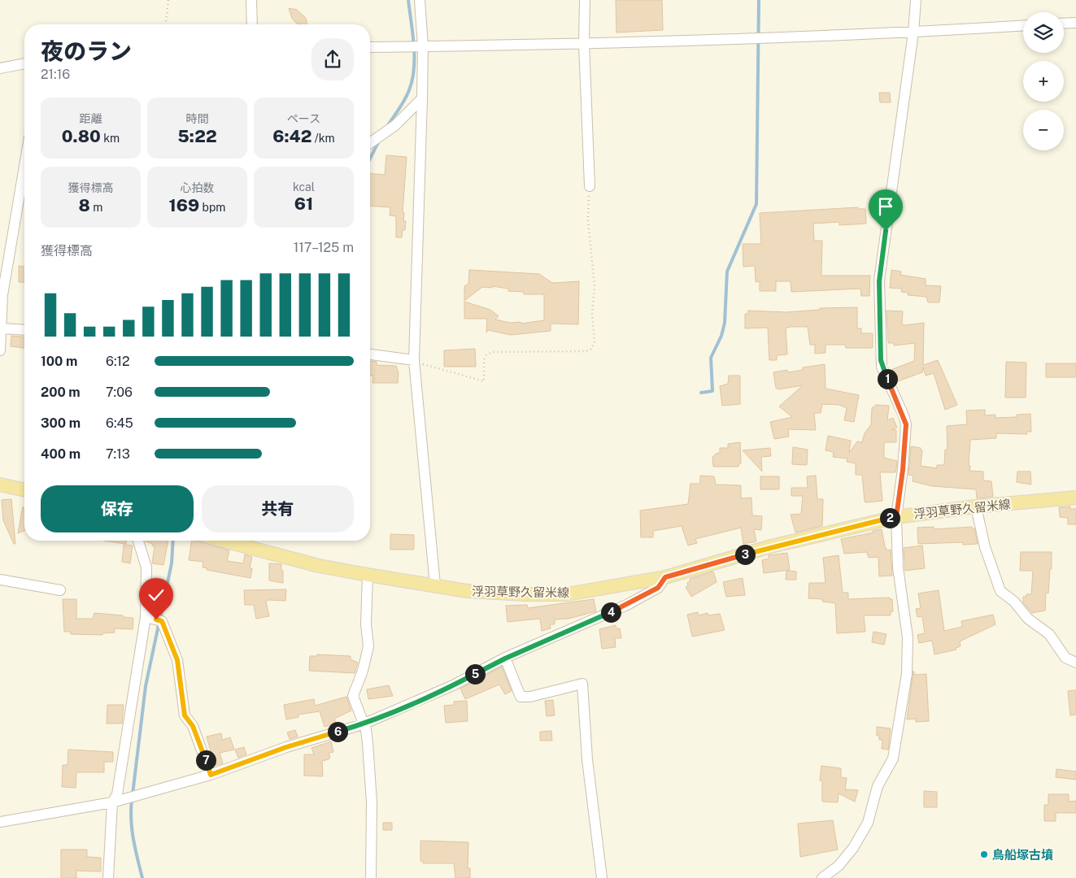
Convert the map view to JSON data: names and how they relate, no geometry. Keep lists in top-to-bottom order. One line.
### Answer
{"streets":{"main road":["浮羽草野久留米線"]},"places":["鳥船塚古墳"],"page":{"map_buttons":["+","−"],"heading":["夜のラン","21:16"],"stats":[["距離","0.80 km"],["時間","5:22"],["ペース","6:42 /km"],["獲得標高","8 m"],["心拍数","169 bpm"],["kcal","61"]],"chart":["獲得標高","117–125 m"],"list":[{"name":"100 m","note":"6:12"},{"name":"200 m","note":"7:06"},{"name":"300 m","note":"6:45"},{"name":"400 m","note":"7:13"}],"pins":["1","2","3","4","5","6","7"],"buttons":["保存","共有"]}}
